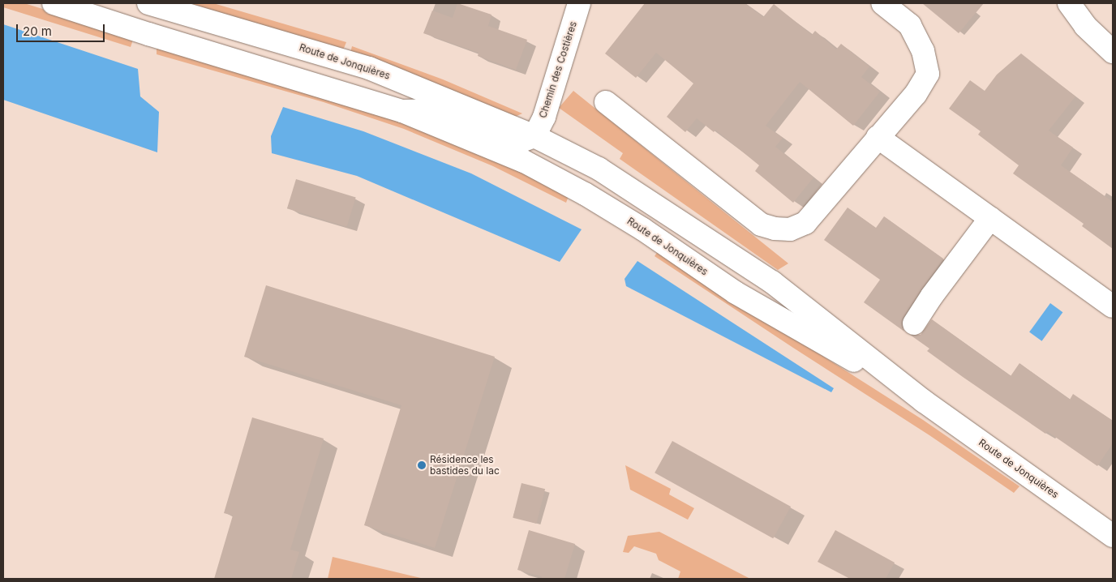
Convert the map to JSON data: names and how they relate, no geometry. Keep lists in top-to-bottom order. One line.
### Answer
{"streets":{"main road":["Route de Jonquières","Chemin des Costières"]},"crossings":[["Route de Jonquières","Chemin des Costières"]],"places":["Résidence les bastides du lac"],"scale_bar":"20 m"}
